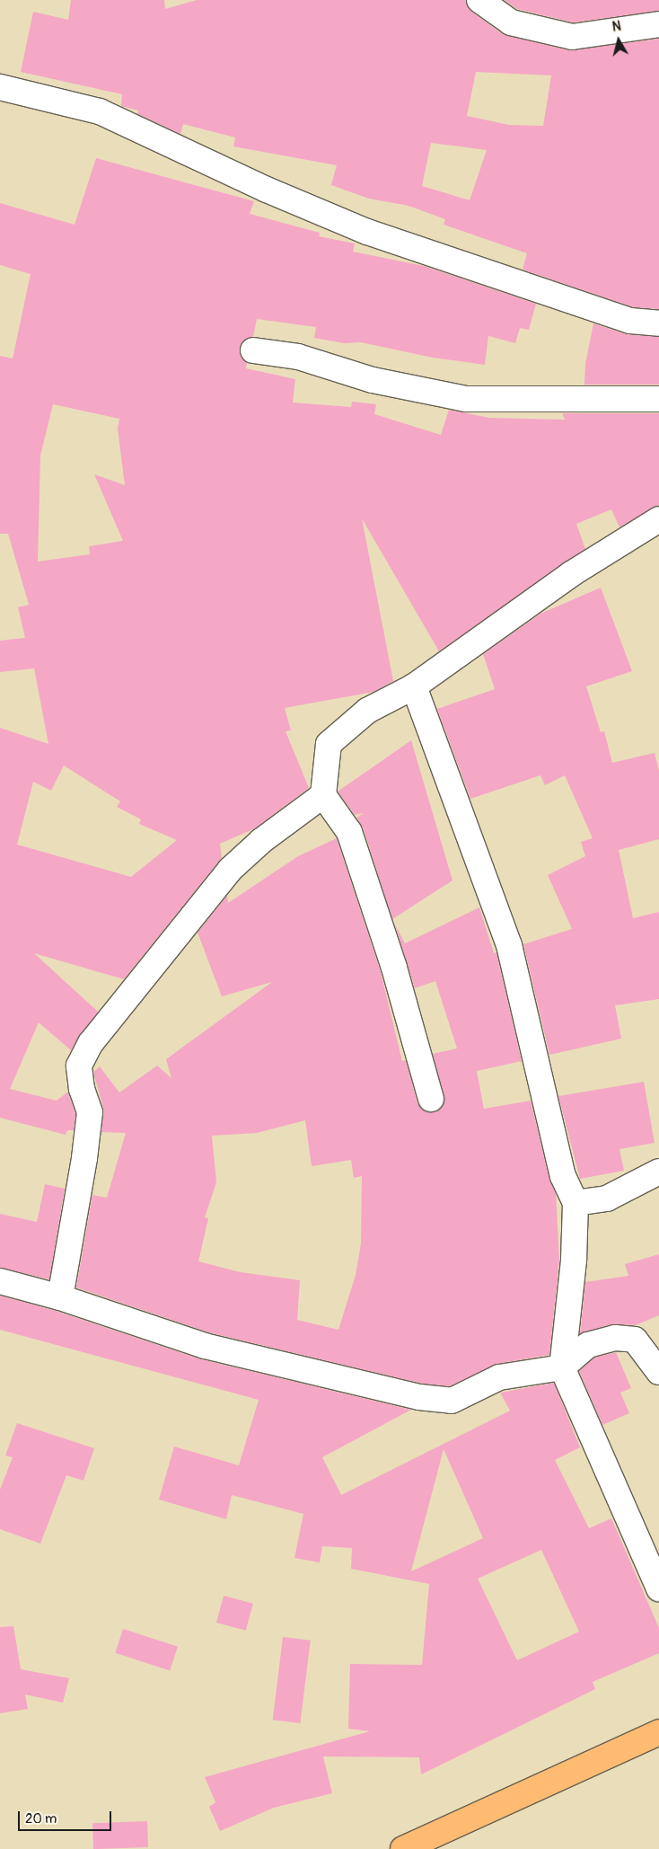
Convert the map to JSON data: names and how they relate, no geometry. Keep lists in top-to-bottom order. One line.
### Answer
{"scale_bar":"20 m","north":"top"}
